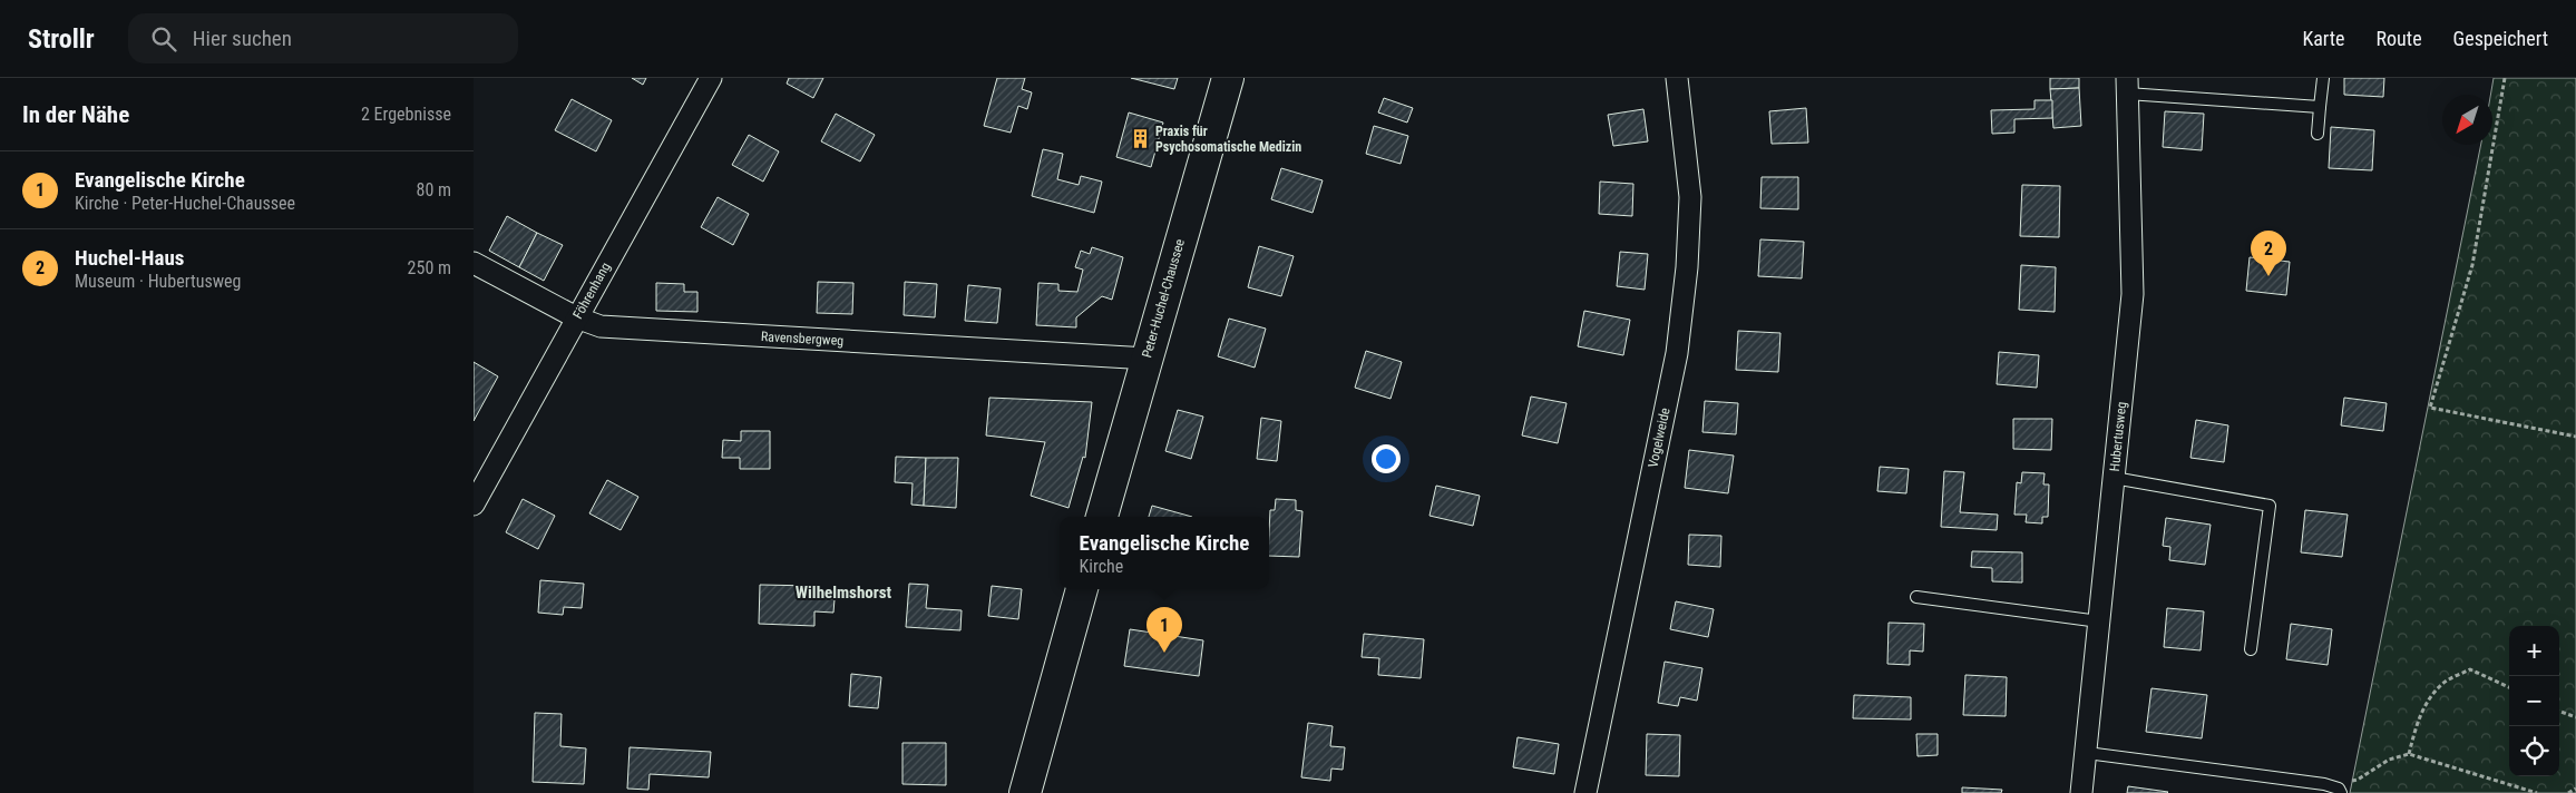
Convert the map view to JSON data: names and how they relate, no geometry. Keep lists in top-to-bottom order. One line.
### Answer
{"streets":{"street":["Föhrenhang","Peter-Huchel-Chaussee","Ravensbergweg","Hubertusweg","Vogelweide"]},"crossings":[["Föhrenhang","Ravensbergweg"],["Peter-Huchel-Chaussee","Ravensbergweg"]],"districts":["Wilhelmshorst"],"places":{"building":["Praxis für Psychosomatische Medizin"]},"north":"bottom left","page":{"header":"Strollr","search":"Hier suchen","nav":["Karte","Route","Gespeichert"],"heading":["In der Nähe","2 Ergebnisse"],"list":[{"mark":"1","name":"Evangelische Kirche","note":"Kirche · Peter-Huchel-Chaussee","value":"80 m"},{"mark":"2","name":"Huchel-Haus","note":"Museum · Hubertusweg","value":"250 m"}],"pins":["2","1"],"popup":["Evangelische Kirche","Kirche"],"map_buttons":["+","−"]}}
